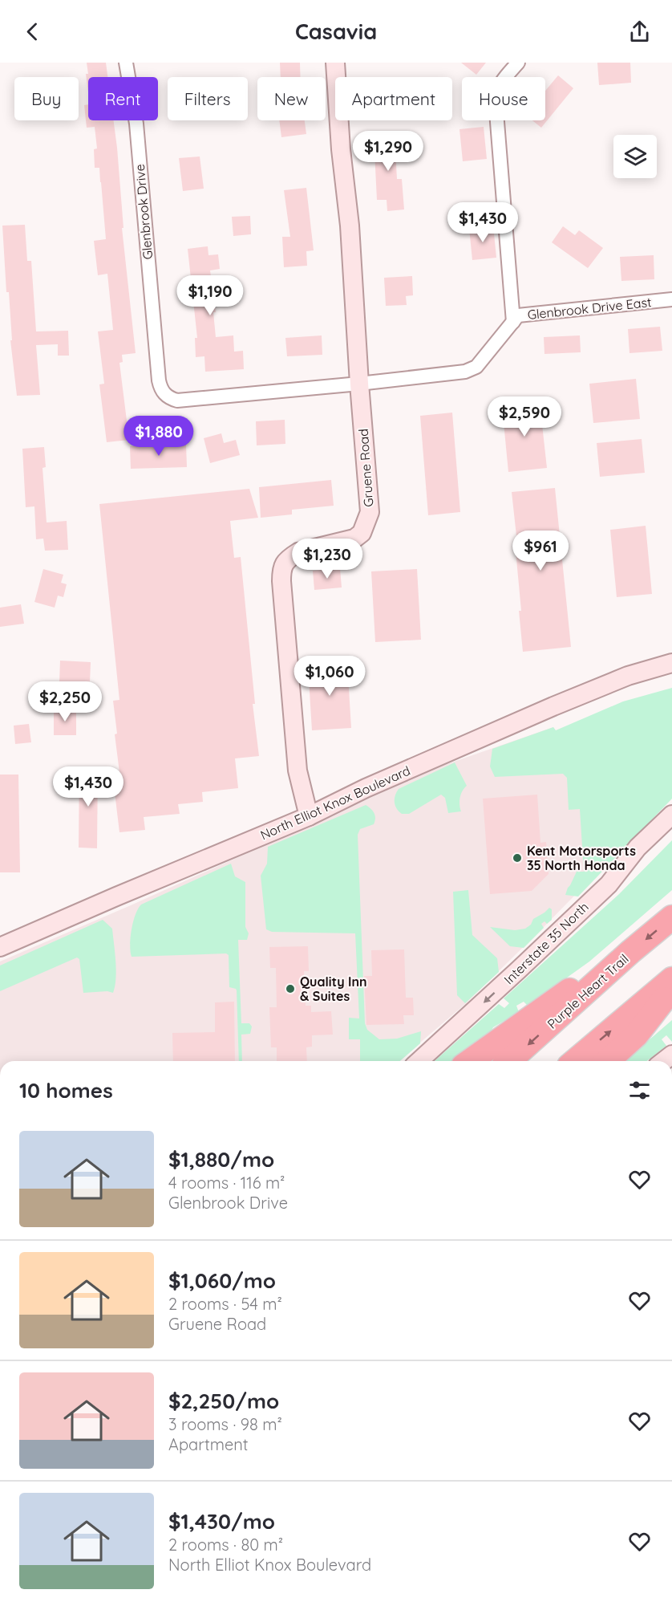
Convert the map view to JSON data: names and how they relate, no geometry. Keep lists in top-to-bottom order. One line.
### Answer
{"streets":{"highway":["Purple Heart Trail"],"main road":["Gruene Road","North Elliot Knox Boulevard","Interstate 35 North"],"street":["Glenbrook Drive","Glenbrook Drive East"]},"crossings":[["Glenbrook Drive","Glenbrook Drive East"],["Glenbrook Drive","Gruene Road"],["Glenbrook Drive East","Gruene Road"],["Gruene Road","North Elliot Knox Boulevard"]],"one_way":["Interstate 35 North"],"places":["Kent Motorsports 35 North Honda","Quality Inn & Suites"],"page":{"header":"Casavia","chip":["Buy","Rent","Filters","New","Apartment","House"],"price":["$1,290","$1,430","$1,190","$2,590","$1,880","$961","$1,230","$1,060","$2,250","$1,430"],"heading":"10 homes","list":[{"name":"$1,880/mo","note":"4 rooms · 116 m² · Glenbrook Drive"},{"name":"$1,060/mo","note":"2 rooms · 54 m² · Gruene Road"},{"name":"$2,250/mo","note":"3 rooms · 98 m² · Apartment"},{"name":"$1,430/mo","note":"2 rooms · 80 m² · North Elliot Knox Boulevard"}]}}
